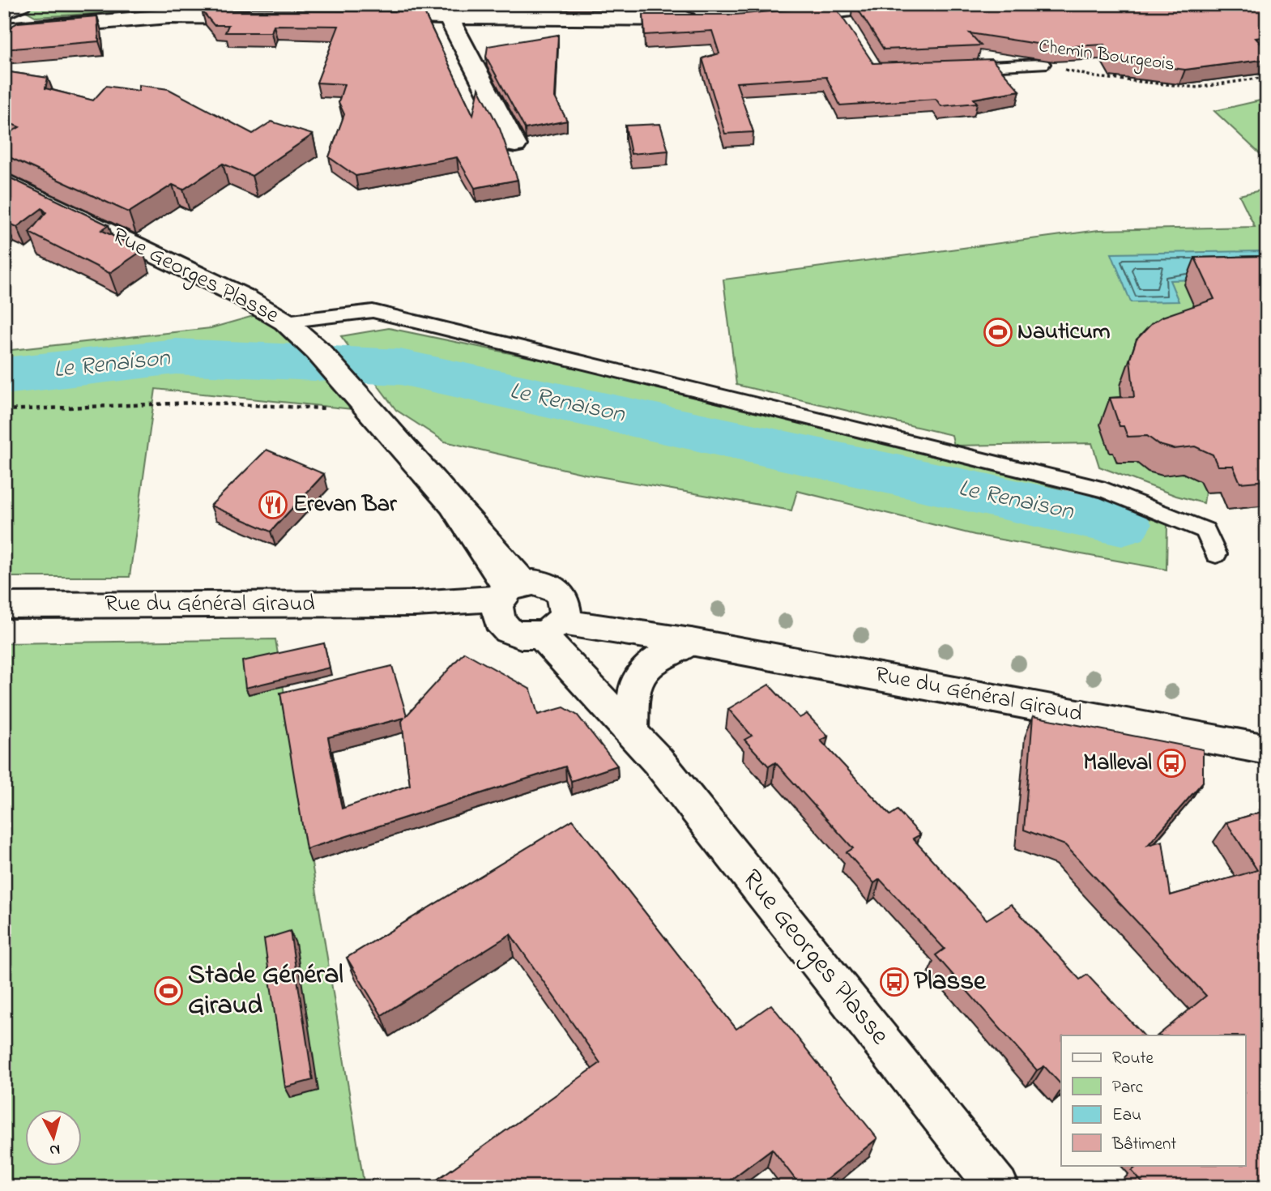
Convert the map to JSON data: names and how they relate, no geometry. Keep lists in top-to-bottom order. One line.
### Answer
{"streets":{"street":["Rue Georges Plasse","Rue du Général Giraud"],"lane":["Chemin Bourgeois"]},"crossings":[["Rue Georges Plasse","Rue du Général Giraud"]],"water":["Le Renaison"],"places":{"sports":["Nauticum","Stade Général Giraud"],"restaurant":["Erevan Bar"],"bus stop":["Malleval","Plasse"]},"legend":["Route","Parc","Eau","Bâtiment"],"north":"bottom"}
